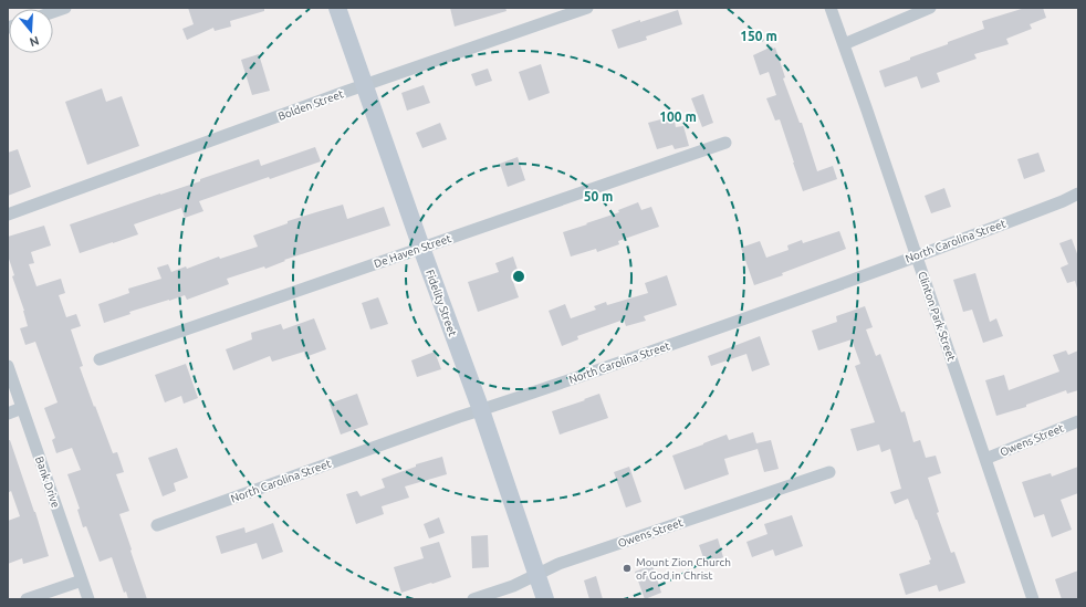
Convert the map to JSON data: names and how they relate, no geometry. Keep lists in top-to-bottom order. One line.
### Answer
{"streets":{"main road":["Fidelity Street"],"street":["Bolden Street","North Carolina Street","De Haven Street","Clinton Park Street","Owens Street","Bank Drive"]},"crossings":[["Bolden Street","Fidelity Street"],["North Carolina Street","Fidelity Street"],["North Carolina Street","Clinton Park Street"],["De Haven Street","Fidelity Street"],["Fidelity Street","Owens Street"],["Clinton Park Street","Owens Street"]],"places":["Mount Zion Church of God in Christ"],"north":"bottom","rings":["150 m","100 m","50 m"]}
